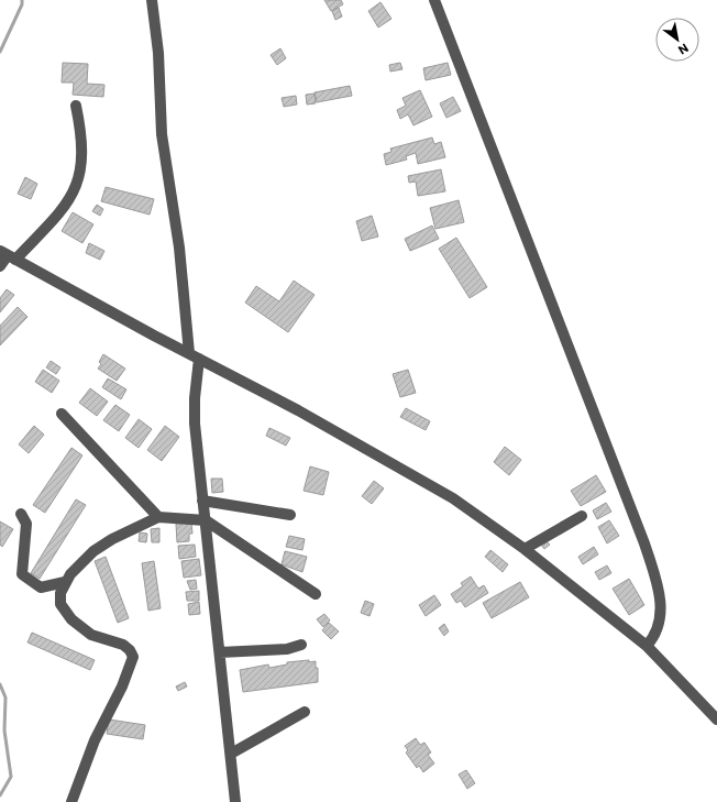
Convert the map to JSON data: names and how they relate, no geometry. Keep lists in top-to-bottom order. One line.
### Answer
{"north":"bottom right"}
